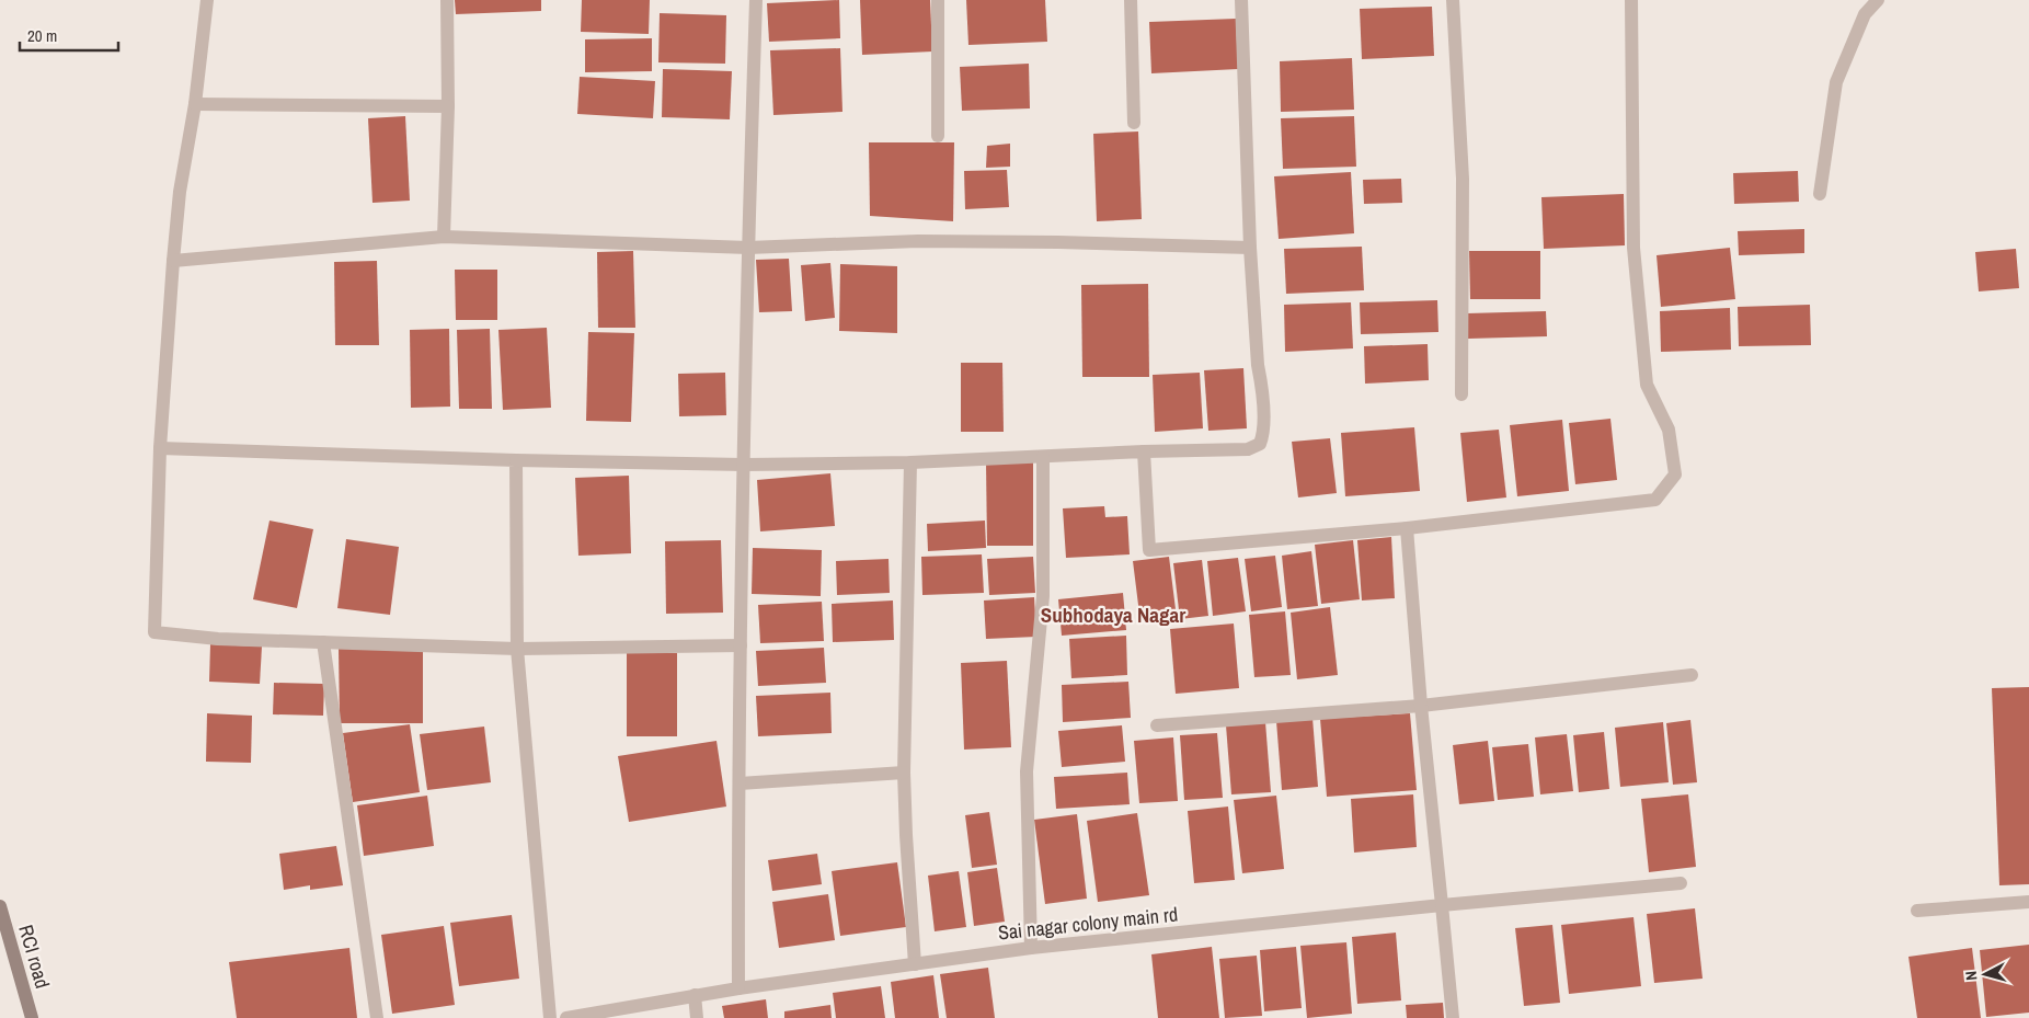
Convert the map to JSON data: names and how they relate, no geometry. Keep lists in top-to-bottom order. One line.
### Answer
{"streets":{"main road":["RCI road"],"street":["Sai nagar colony main rd"]},"districts":["Subhodaya Nagar"],"scale_bar":"20 m","north":"left"}
